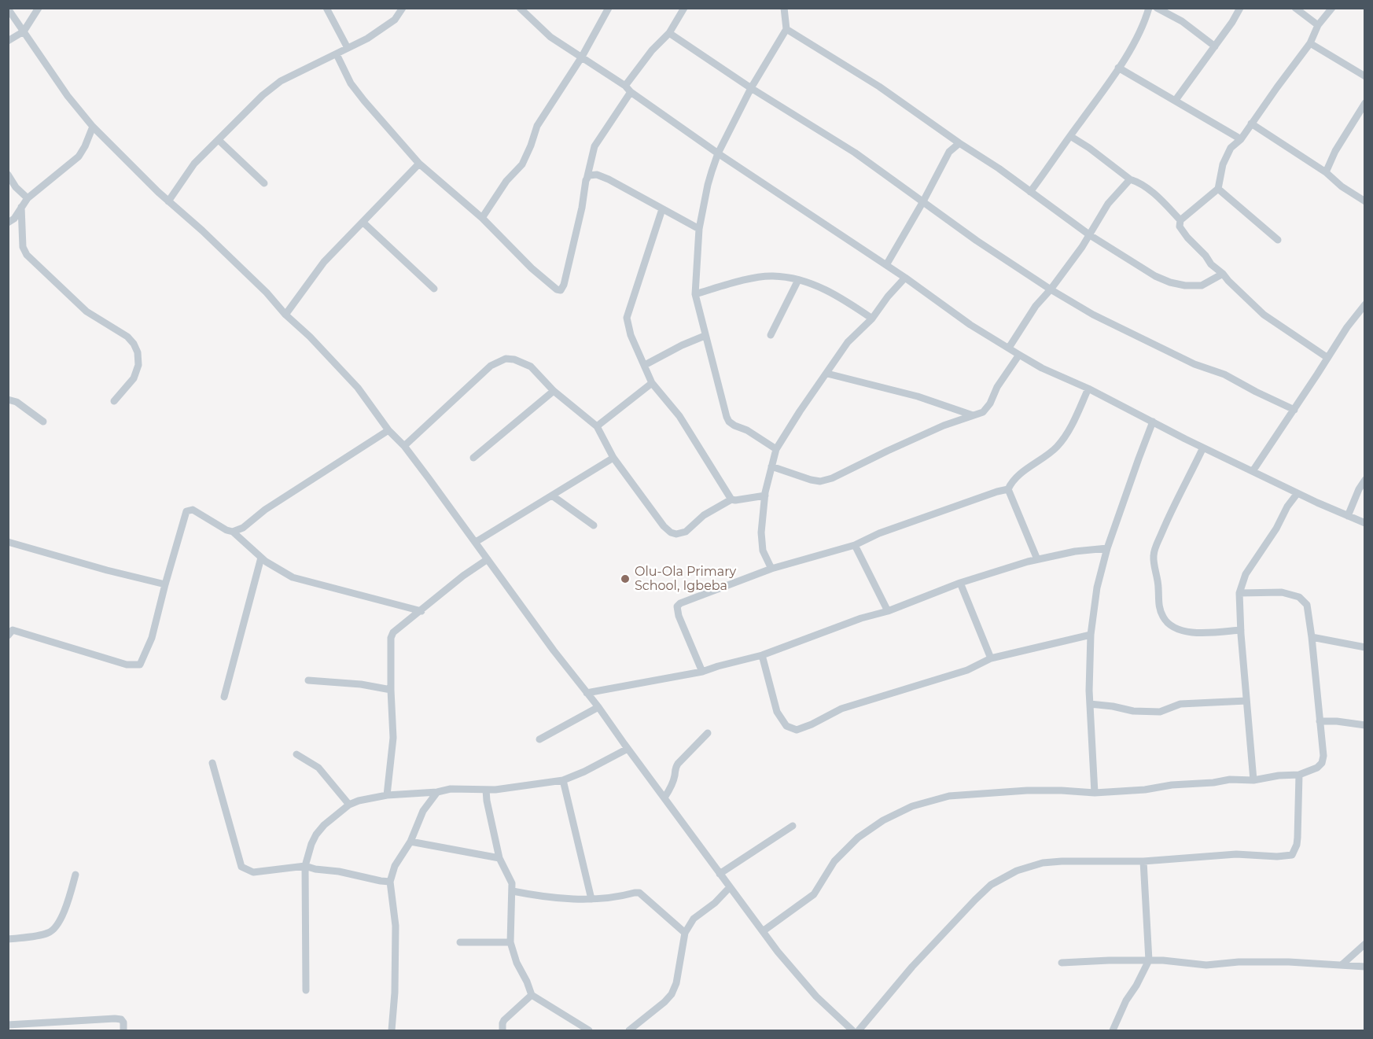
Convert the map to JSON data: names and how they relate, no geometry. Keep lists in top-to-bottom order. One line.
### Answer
{"places":["Olu-Ola Primary School, Igbeba"]}
